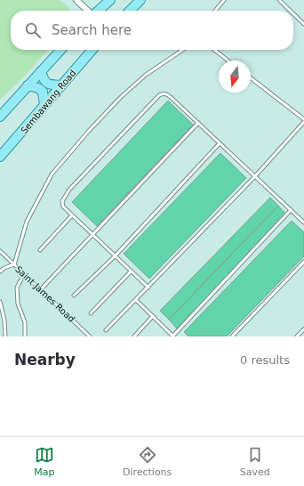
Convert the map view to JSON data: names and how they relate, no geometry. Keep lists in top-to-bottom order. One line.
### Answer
{"streets":{"main road":["Sembawang Road"],"lane":["Saint James Road"]},"north":"bottom","page":{"search":"Search here","heading":["Nearby","0 results"],"nav":["Map","Directions","Saved"]}}
